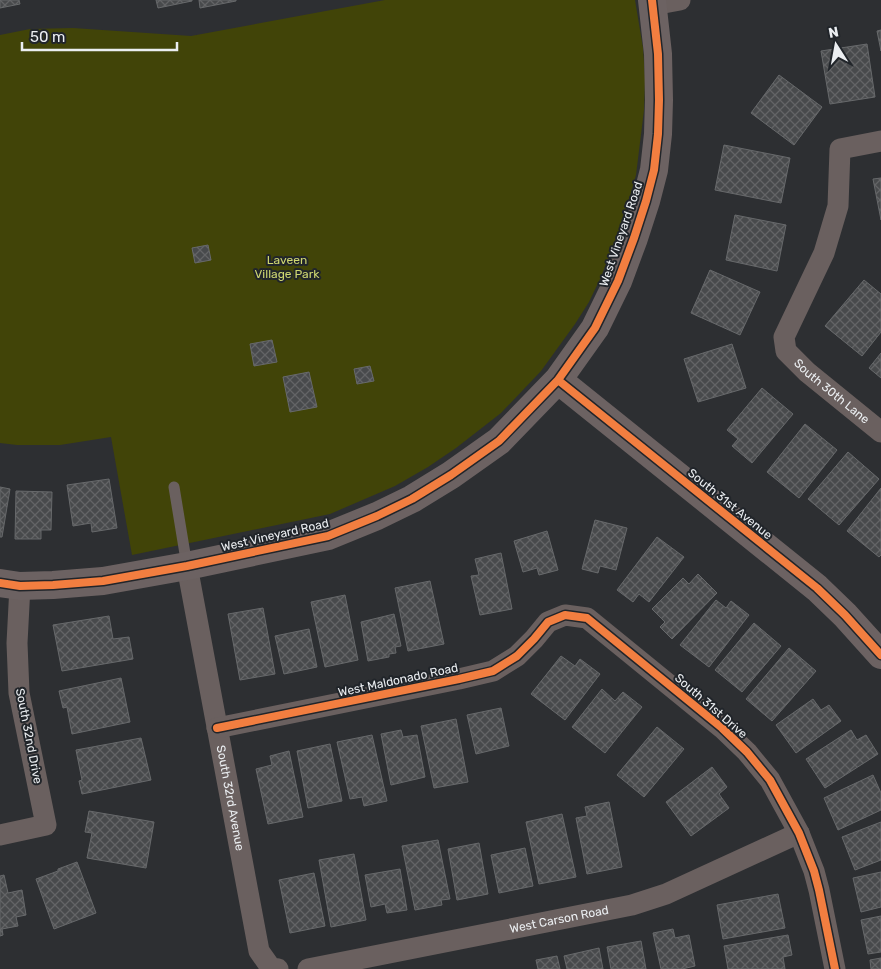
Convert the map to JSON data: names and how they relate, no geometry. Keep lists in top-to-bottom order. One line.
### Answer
{"streets":{"street":["West Vineyard Road","South 30th Lane","South 31st Avenue","West Maldonado Road","South 31st Drive","South 32nd Drive","South 32rd Avenue","West Carson Road"]},"crossings":[["West Vineyard Road","South 31st Avenue"],["West Vineyard Road","South 32nd Drive"],["West Vineyard Road","South 32rd Avenue"],["West Maldonado Road","South 31st Drive"],["West Maldonado Road","South 32rd Avenue"],["South 31st Drive","West Carson Road"]],"parks":["Laveen Village Park"],"scale_bar":"50 m","north":"top"}
